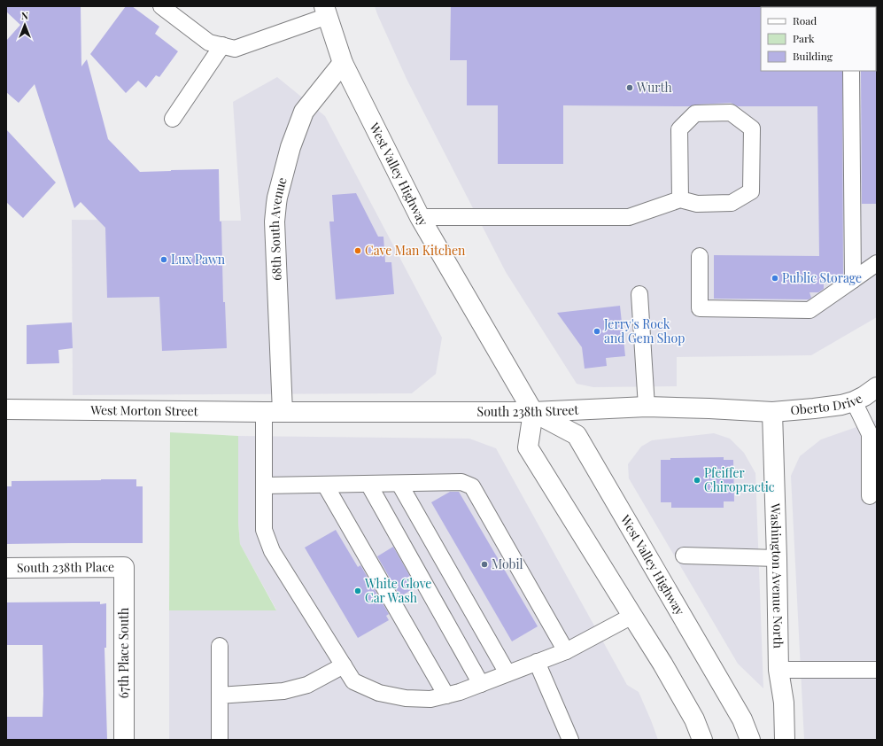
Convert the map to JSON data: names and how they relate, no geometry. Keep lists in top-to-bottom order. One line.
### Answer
{"streets":{"street":["West Valley Highway","68th South Avenue","Oberto Drive","West Morton Street","South 238th Street","South 238th Place","Washington Avenue North","67th Place South"]},"crossings":[["West Valley Highway","68th South Avenue"],["West Valley Highway","South 238th Street"],["68th South Avenue","West Morton Street"],["68th South Avenue","South 238th Street"],["Oberto Drive","South 238th Street"],["Oberto Drive","Washington Avenue North"],["West Morton Street","South 238th Street"],["South 238th Street","Washington Avenue North"],["South 238th Place","67th Place South"]],"places":["Wurth","Cave Man Kitchen","Lux Pawn","Public Storage","Jerry's Rock and Gem Shop","Pfeiffer Chiropractic","Mobil","White Glove Car Wash"],"legend":["Road","Park","Building"],"north":"top"}
